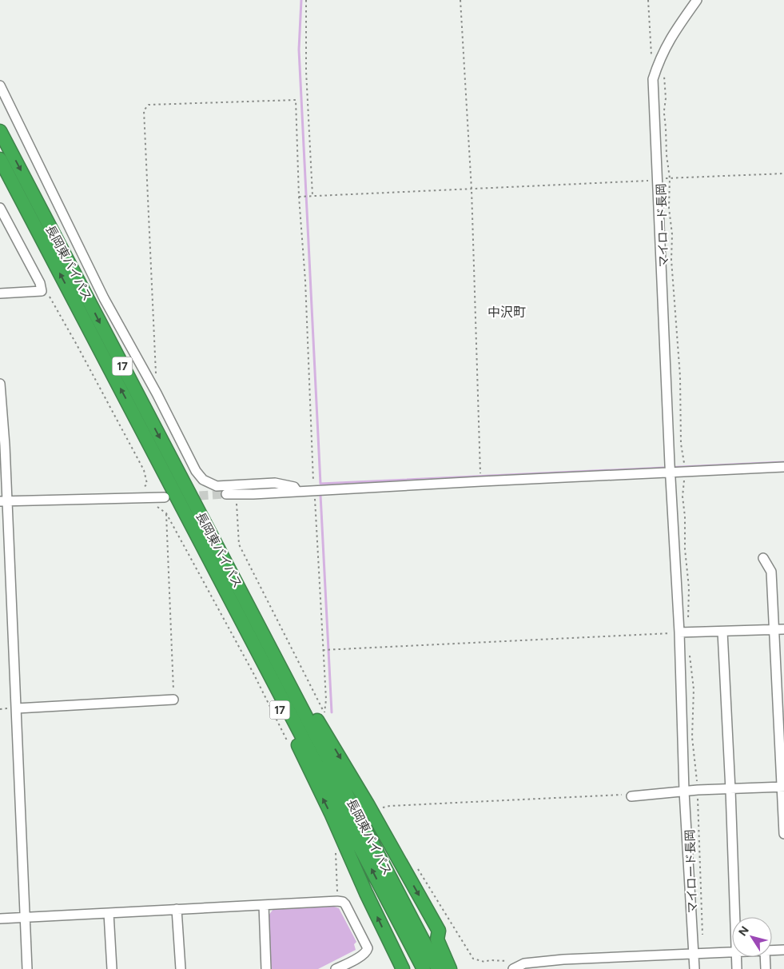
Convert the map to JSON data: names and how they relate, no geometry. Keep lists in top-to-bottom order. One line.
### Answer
{"streets":{"highway":["長岡東バイパス","17"],"path":["マイロード長岡"]},"crossings":[["長岡東バイパス","17"]],"districts":["中沢町"],"north":"top left"}
